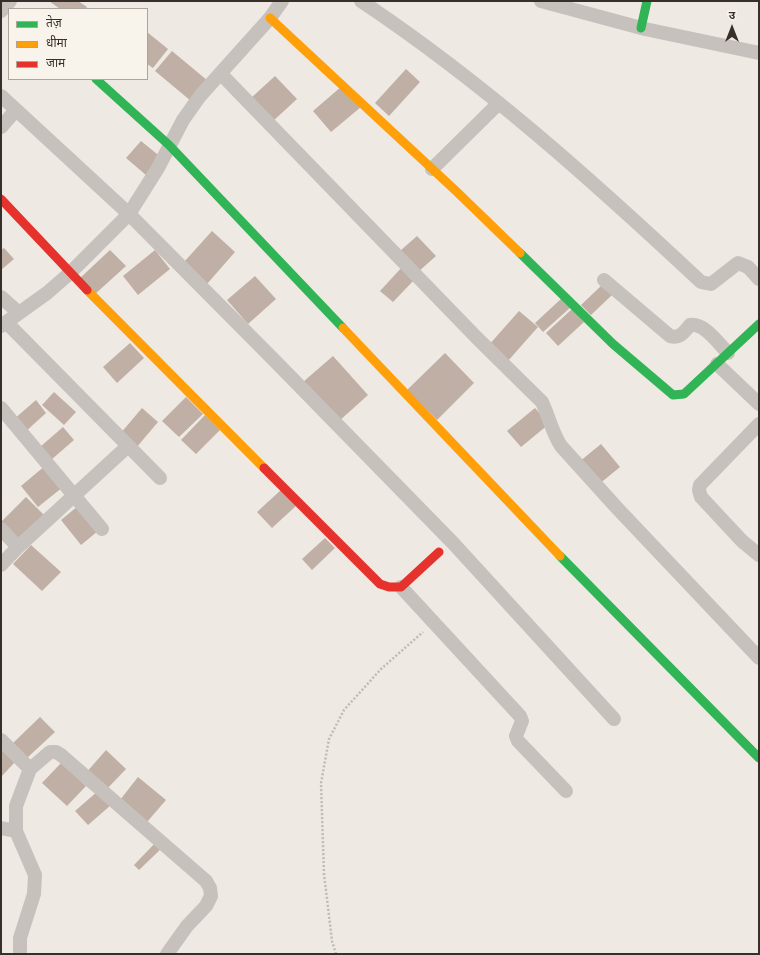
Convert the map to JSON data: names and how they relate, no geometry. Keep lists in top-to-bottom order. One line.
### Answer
{"legend":["तेज़","धीमा","जाम"],"north":"top"}
